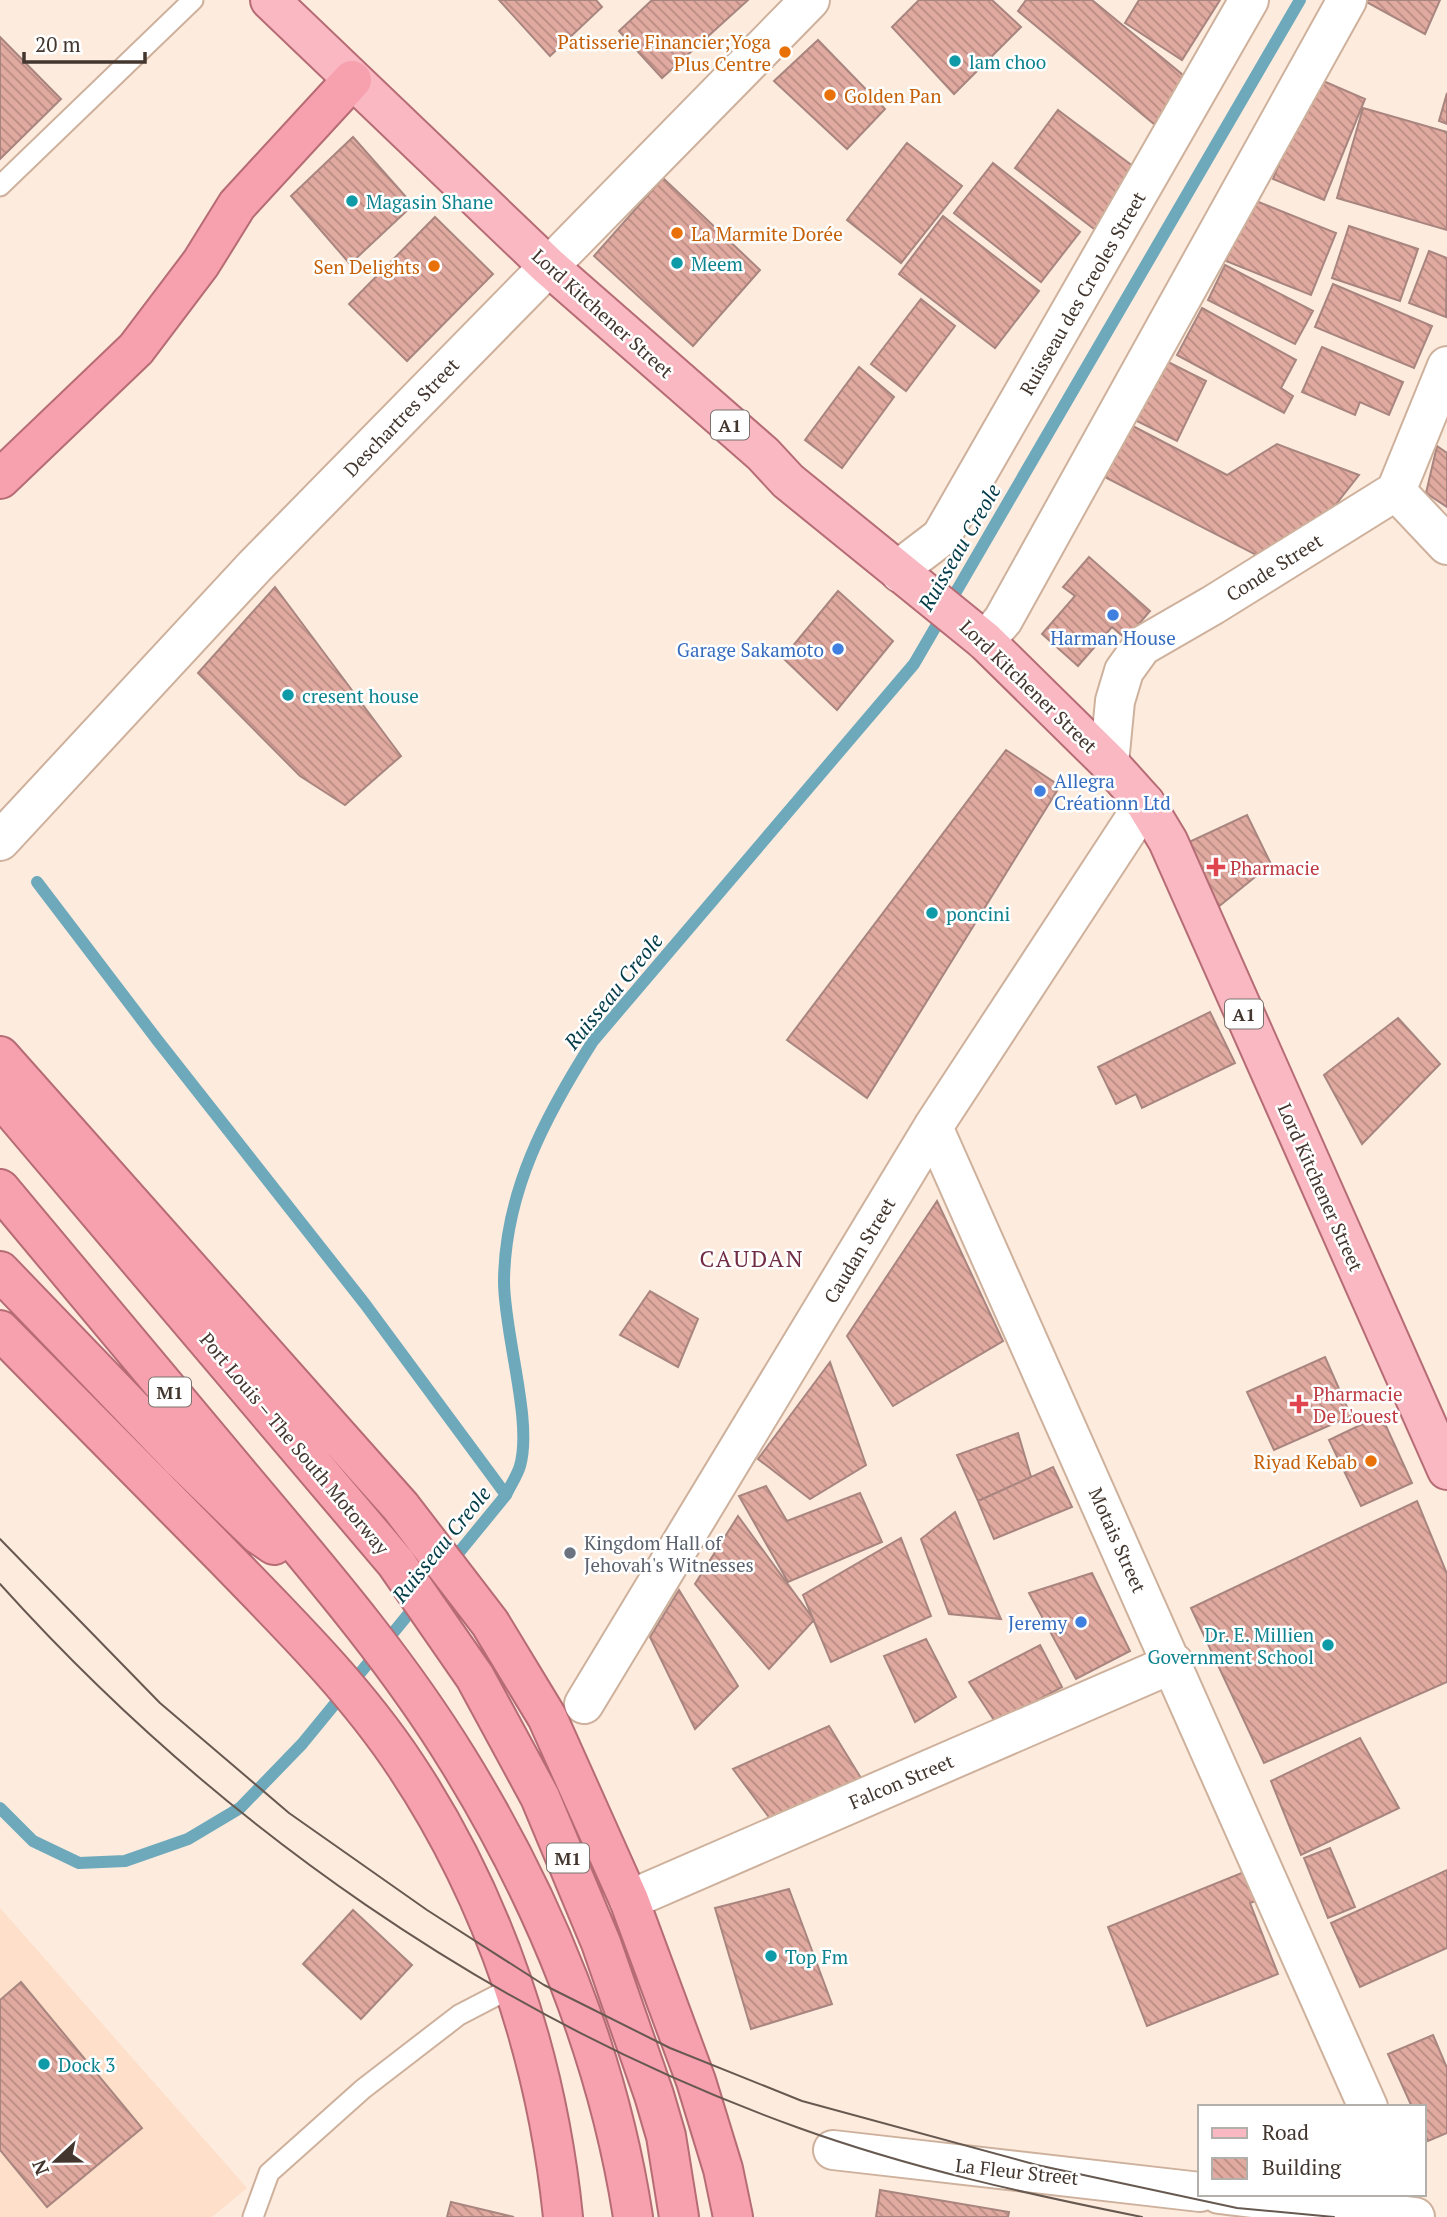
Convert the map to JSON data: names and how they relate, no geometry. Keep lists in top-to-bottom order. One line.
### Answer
{"streets":{"highway":["M1","Port Louis – The South Motorway"],"main road":["Lord Kitchener Street","A1"],"street":["Ruisseau des Creoles Street","Deschartres Street","Conde Street","Caudan Street","Motais Street","Falcon Street","La Fleur Street"]},"crossings":[["Ruisseau des Creoles Street","Lord Kitchener Street"],["Lord Kitchener Street","Deschartres Street"],["Lord Kitchener Street","Conde Street"],["Lord Kitchener Street","Caudan Street"],["Caudan Street","Motais Street"],["Motais Street","Falcon Street"]],"districts":["CAUDAN"],"water":["Ruisseau Creole"],"places":{"other":["Patisserie Financier;Yoga Plus Centre","lam choo","Golden Pan","Magasin Shane","La Marmite Dorée","Meem","Sen Delights","Harman House","Garage Sakamoto","cresent house","Allegra Créationn Ltd","poncini","Riyad Kebab","Kingdom Hall of Jehovah's Witnesses","Jeremy","Dr. E. Millien Government School","Top Fm","Dock 3"],"health":["Pharmacie","Pharmacie De L'ouest"]},"legend":["Road","Building"],"scale_bar":"20 m","north":"left"}
